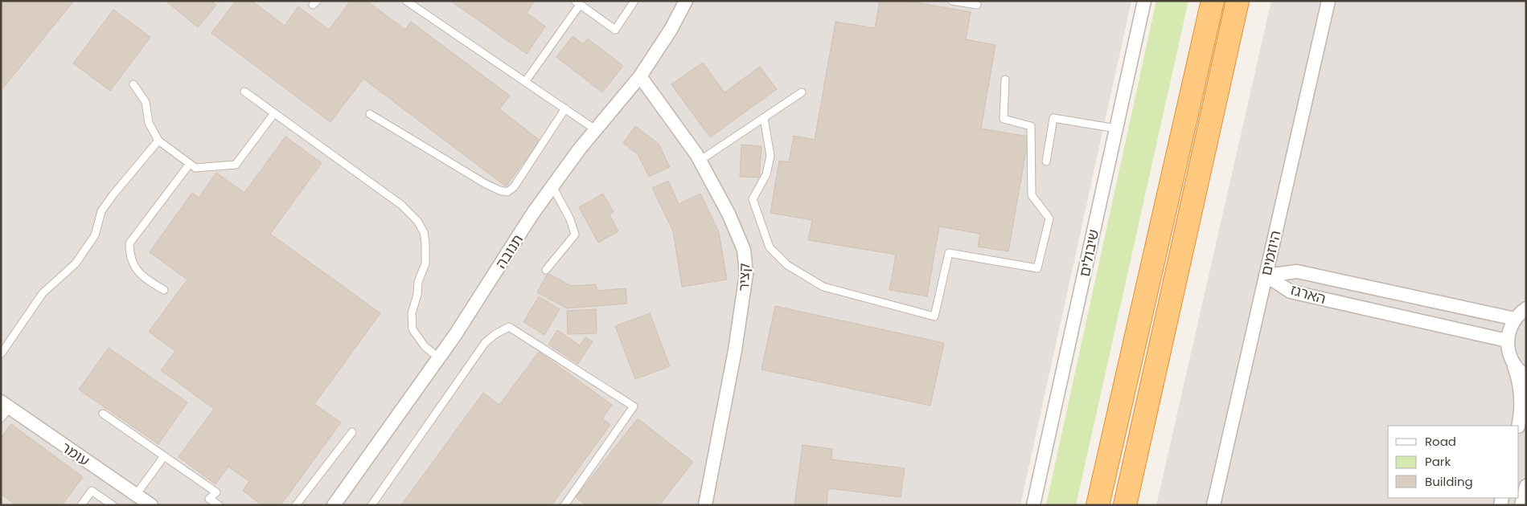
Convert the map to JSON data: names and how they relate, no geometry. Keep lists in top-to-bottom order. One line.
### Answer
{"streets":{"street":["תנובה","שיבולים","היוזמים","קציר","הארגז","עומר"]},"crossings":[["תנובה","קציר"],["היוזמים","הארגז"]],"legend":["Road","Park","Building"]}
